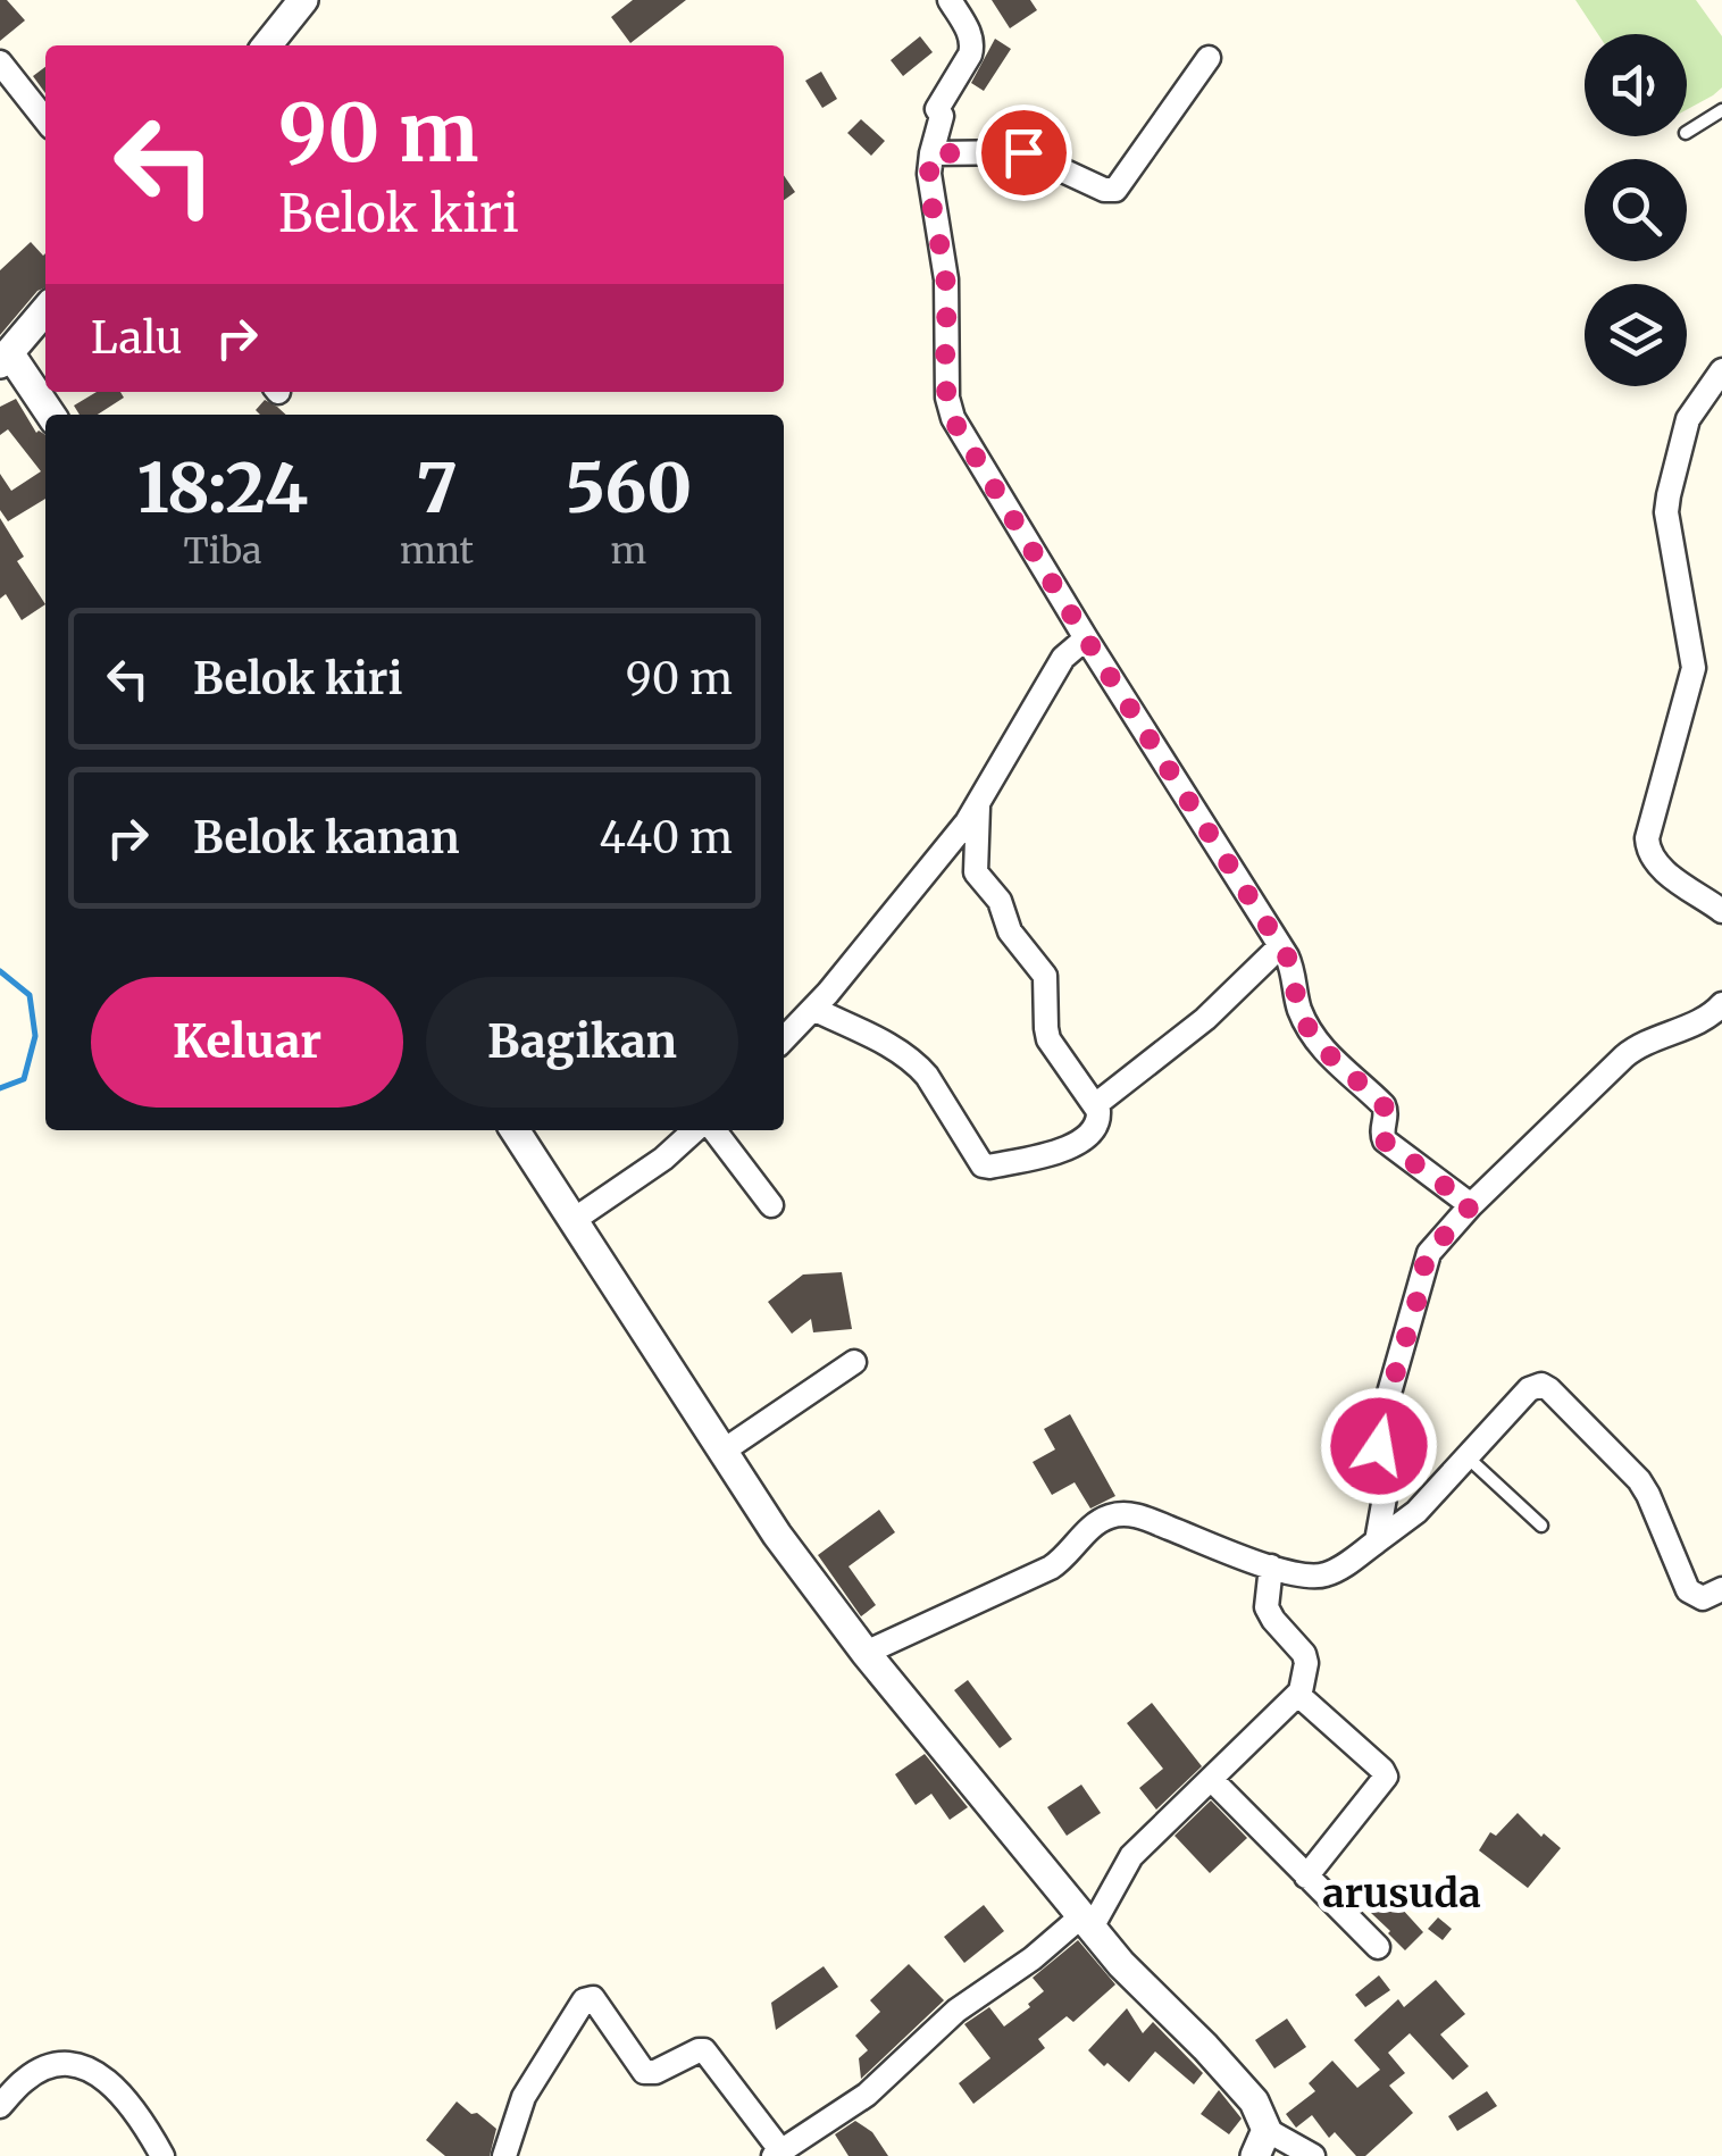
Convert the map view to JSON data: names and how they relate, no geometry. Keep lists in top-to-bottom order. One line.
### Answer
{"districts":["arusuda"],"page":{"turn":["90 m","Belok kiri"],"then":"Lalu","eta":["18:24","Tiba","7","mnt","560","m"],"list":[{"name":"Belok kiri","value":"90 m"},{"name":"Belok kanan","value":"440 m"}],"buttons":["Keluar","Bagikan"]}}
